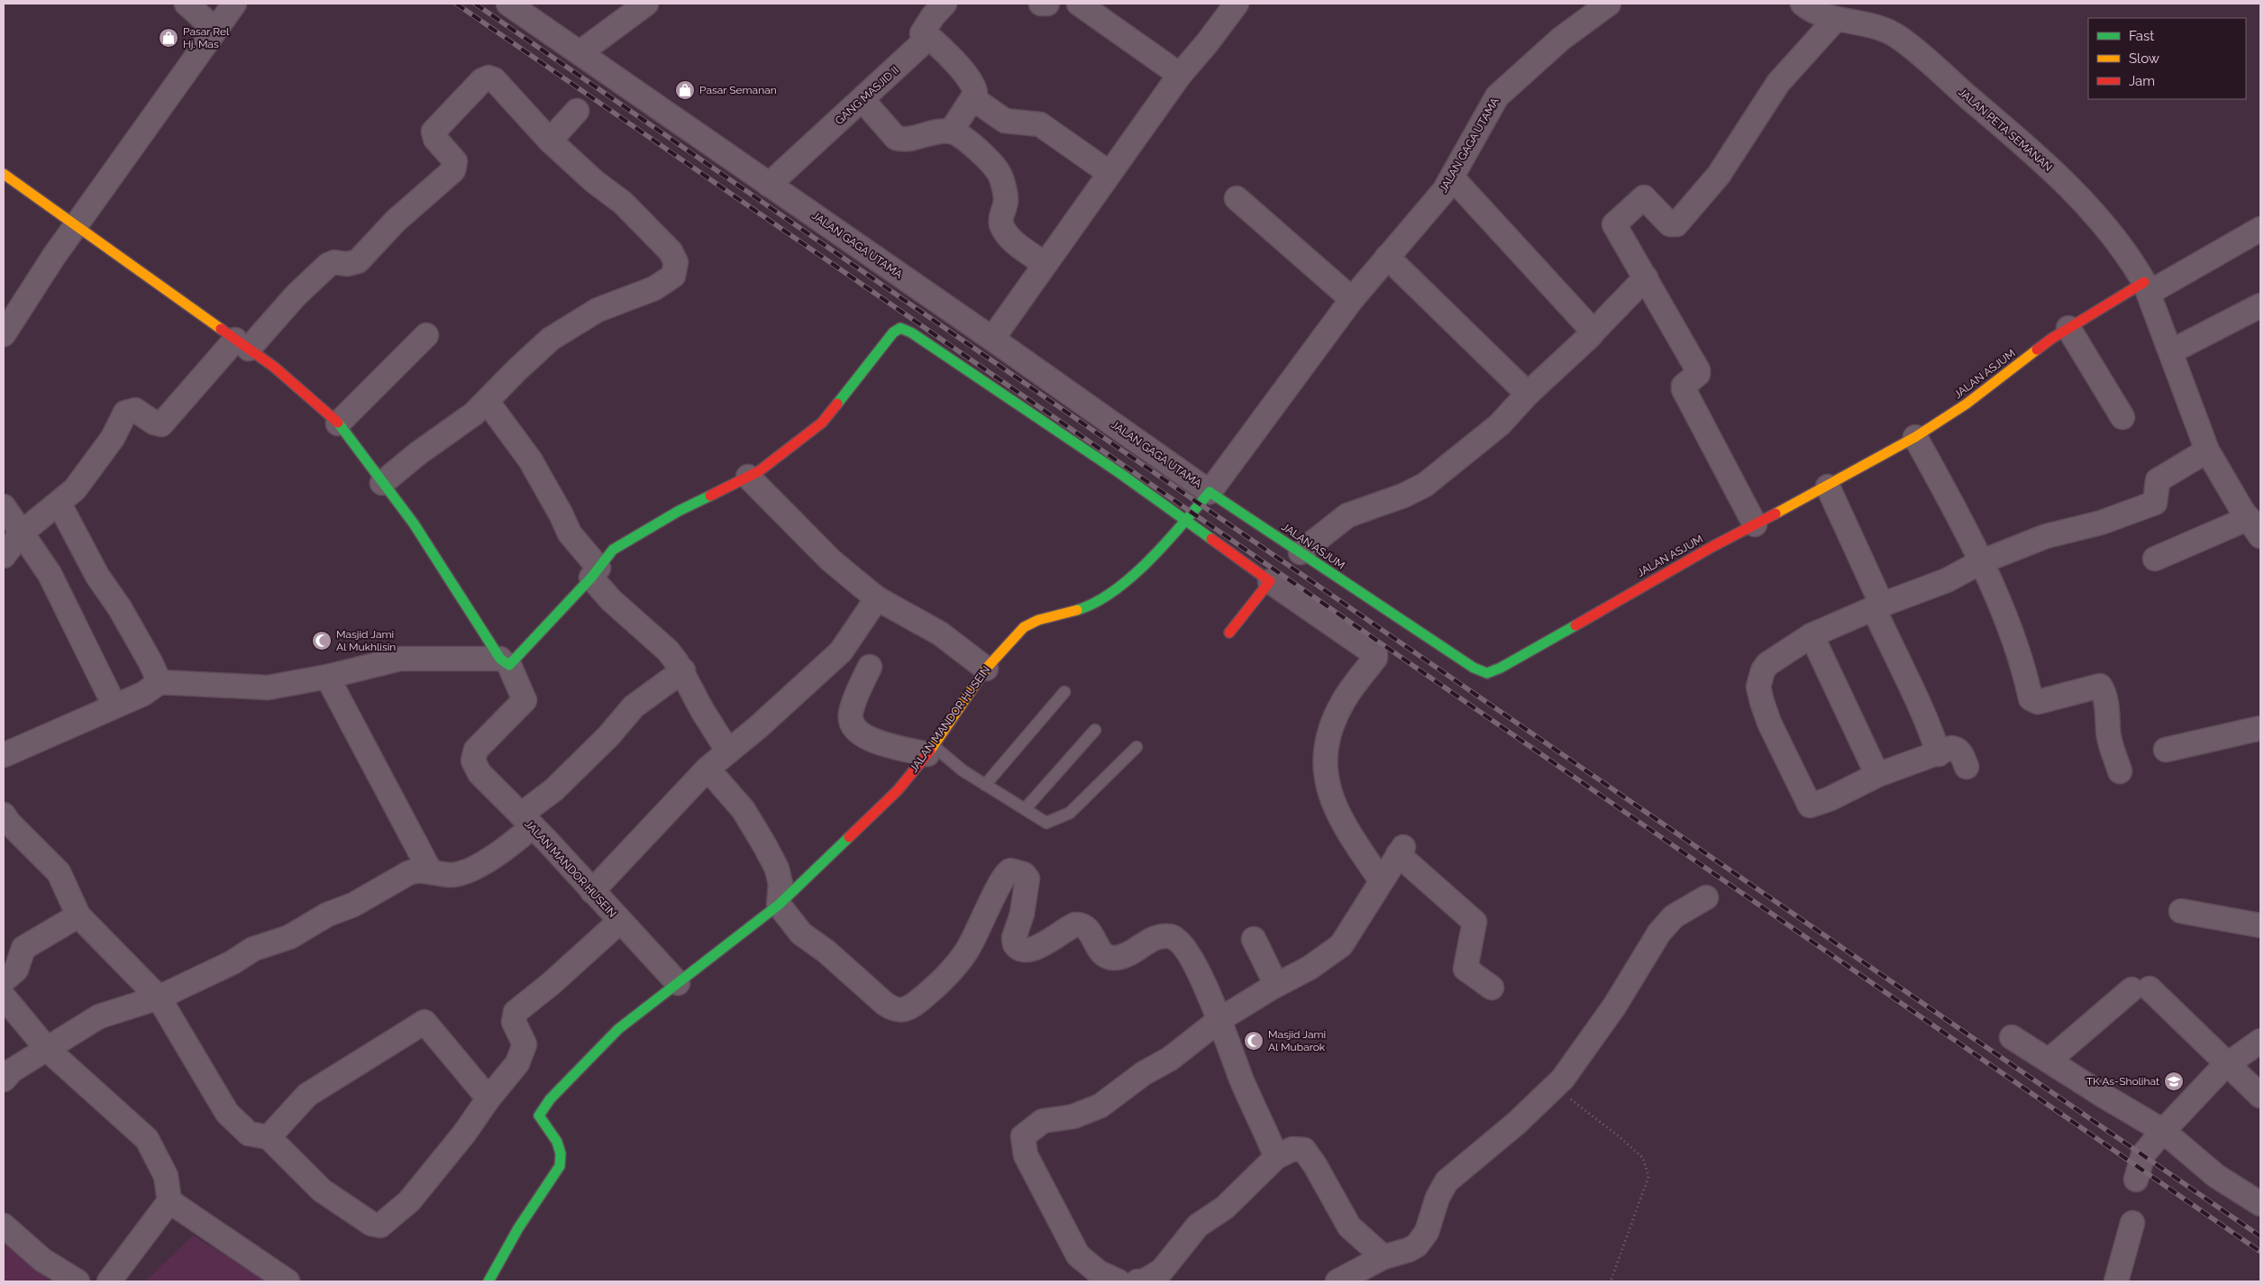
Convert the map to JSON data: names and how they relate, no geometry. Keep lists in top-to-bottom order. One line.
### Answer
{"streets":{"street":["GANG MASJID II","JALAN PETA SEMANAN","JALAN GAGA UTAMA","JALAN ASJUM","JALAN MANDOR HUSEIN"]},"crossings":[["GANG MASJID II","JALAN GAGA UTAMA"],["JALAN PETA SEMANAN","JALAN ASJUM"],["JALAN GAGA UTAMA","JALAN ASJUM"],["JALAN GAGA UTAMA","JALAN MANDOR HUSEIN"],["JALAN ASJUM","JALAN MANDOR HUSEIN"]],"places":{"shop":["Pasar Rel Hj. Mas","Pasar Semanan"],"mosque":["Masjid Jami Al Mukhlisin","Masjid Jami Al Mubarok"],"school or university":["TK As-Sholihat"]},"legend":["Fast","Slow","Jam"]}
